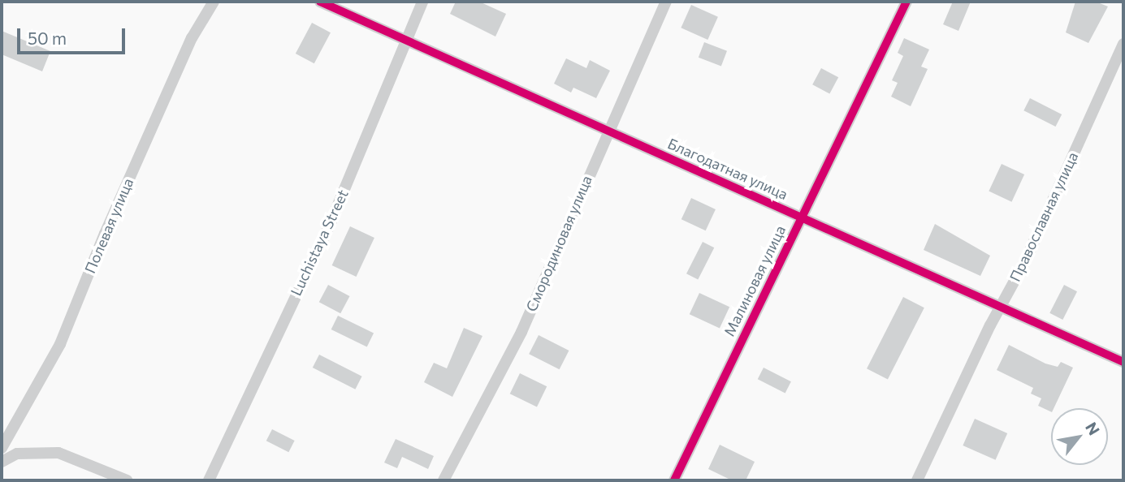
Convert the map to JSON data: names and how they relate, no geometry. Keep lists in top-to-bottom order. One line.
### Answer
{"streets":{"street":["Благодатная улица","Православная улица","Полевая улица","Luchistaya Street","Смородиновая улица","Малиновая улица"]},"crossings":[["Благодатная улица","Православная улица"],["Благодатная улица","Luchistaya Street"],["Благодатная улица","Смородиновая улица"],["Благодатная улица","Малиновая улица"]],"scale_bar":"50 m","north":"top right"}
